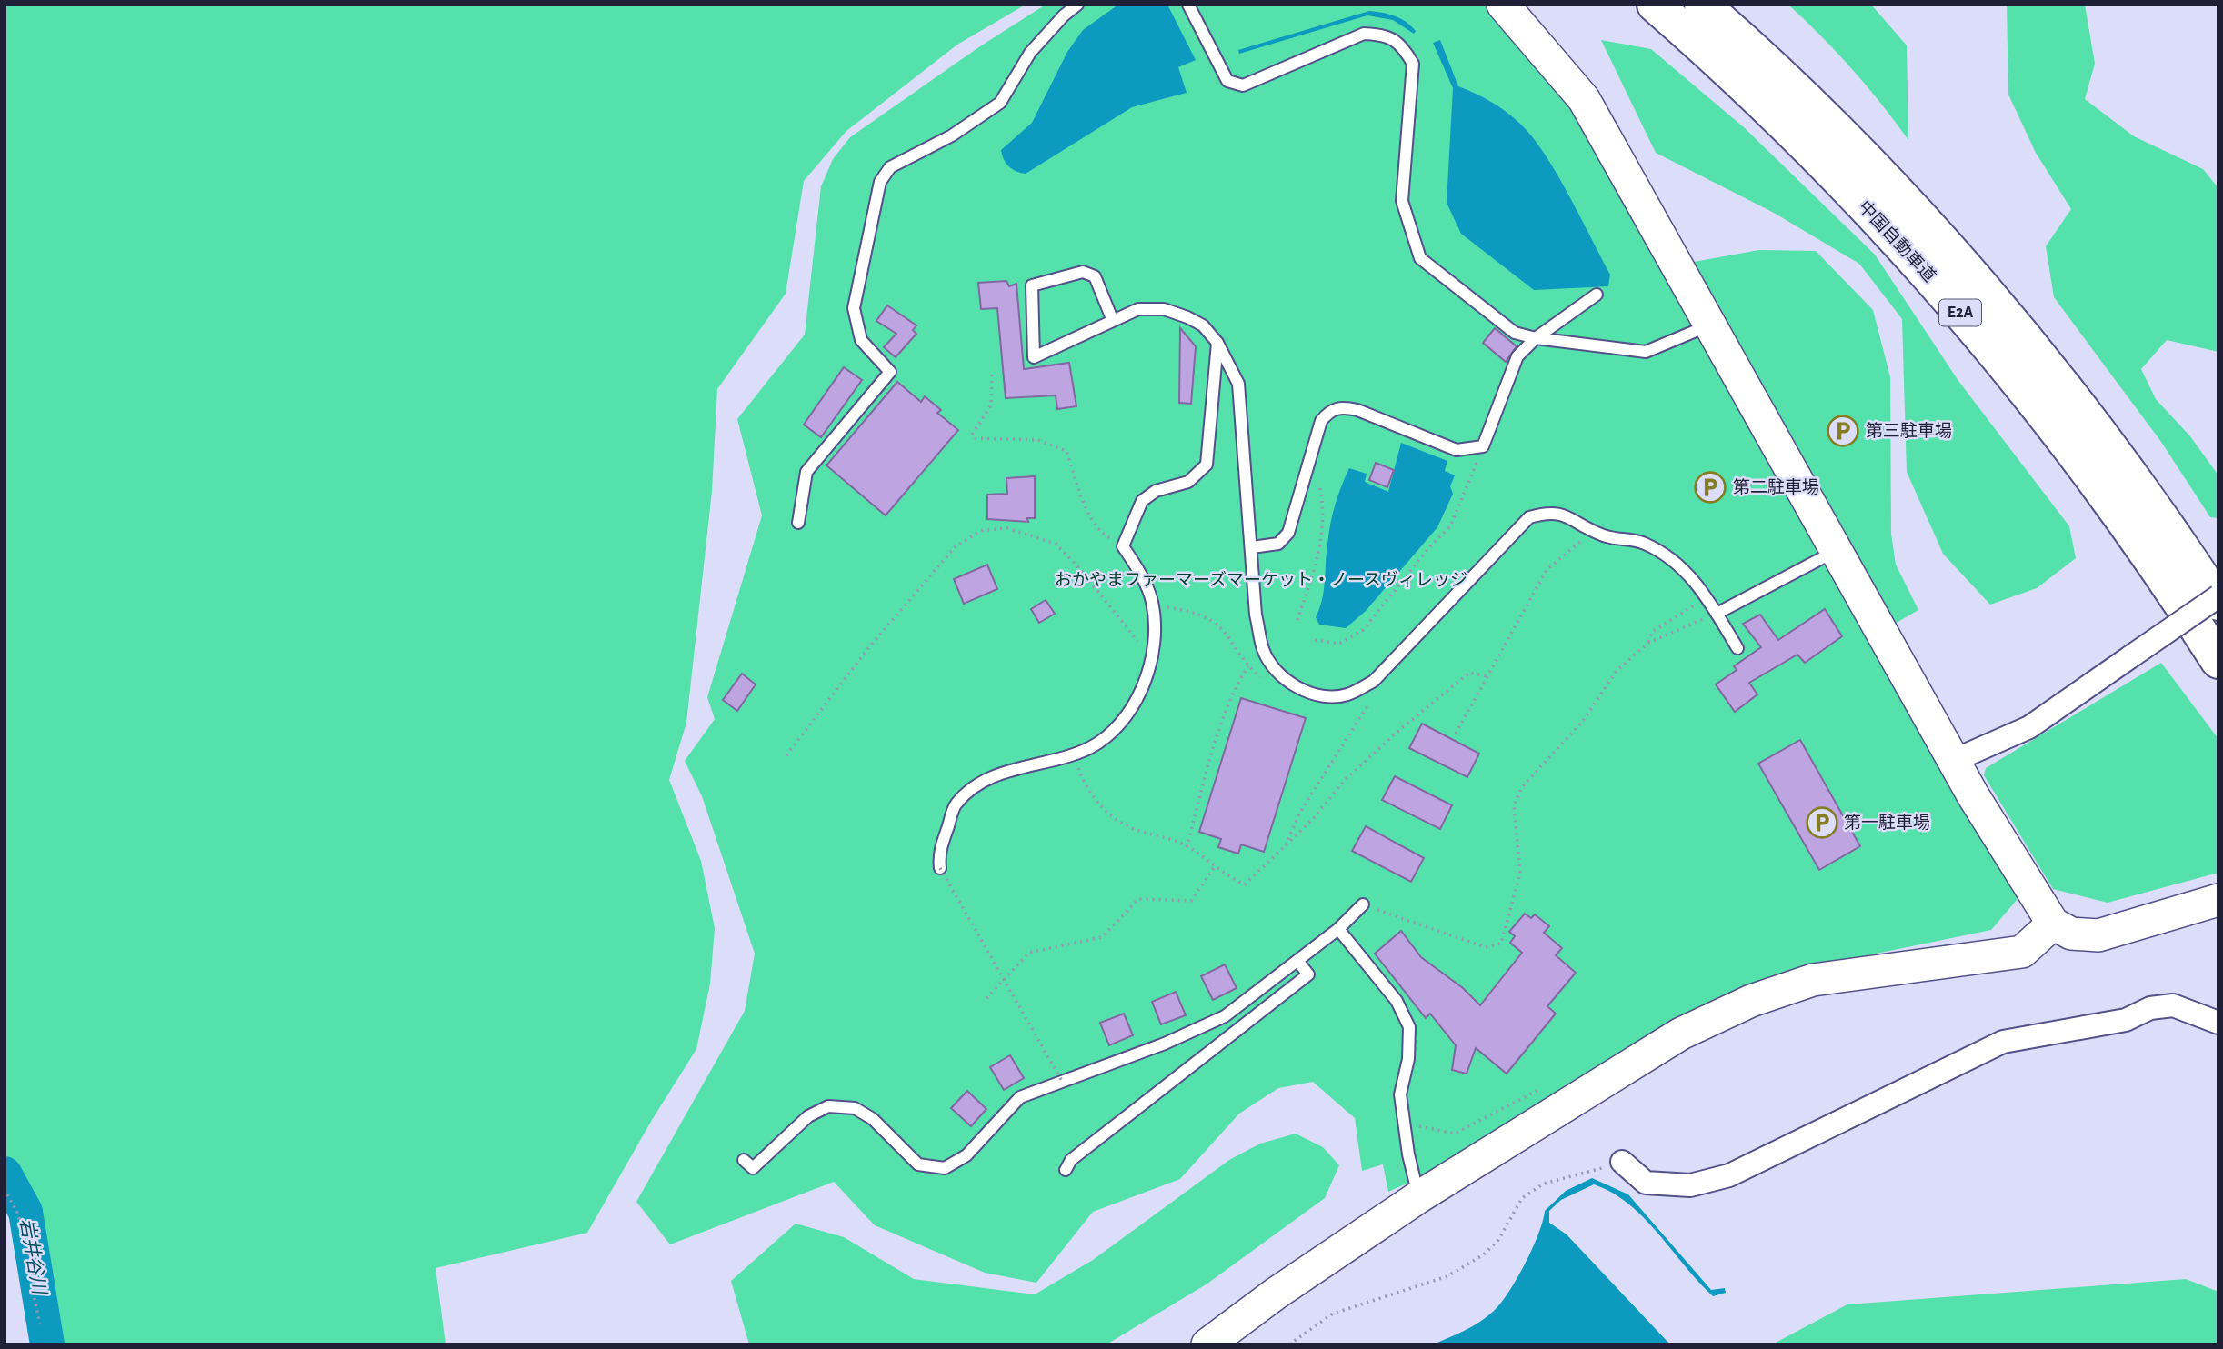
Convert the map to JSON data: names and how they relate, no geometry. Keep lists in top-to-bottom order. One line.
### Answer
{"streets":{"highway":["中国自動車道","E2A"]},"water":["岩井谷川"],"parks":["おかやまファーマーズマーケット・ノースヴィレッジ"],"places":{"parking":["第三駐車場","第二駐車場","第一駐車場"]}}
